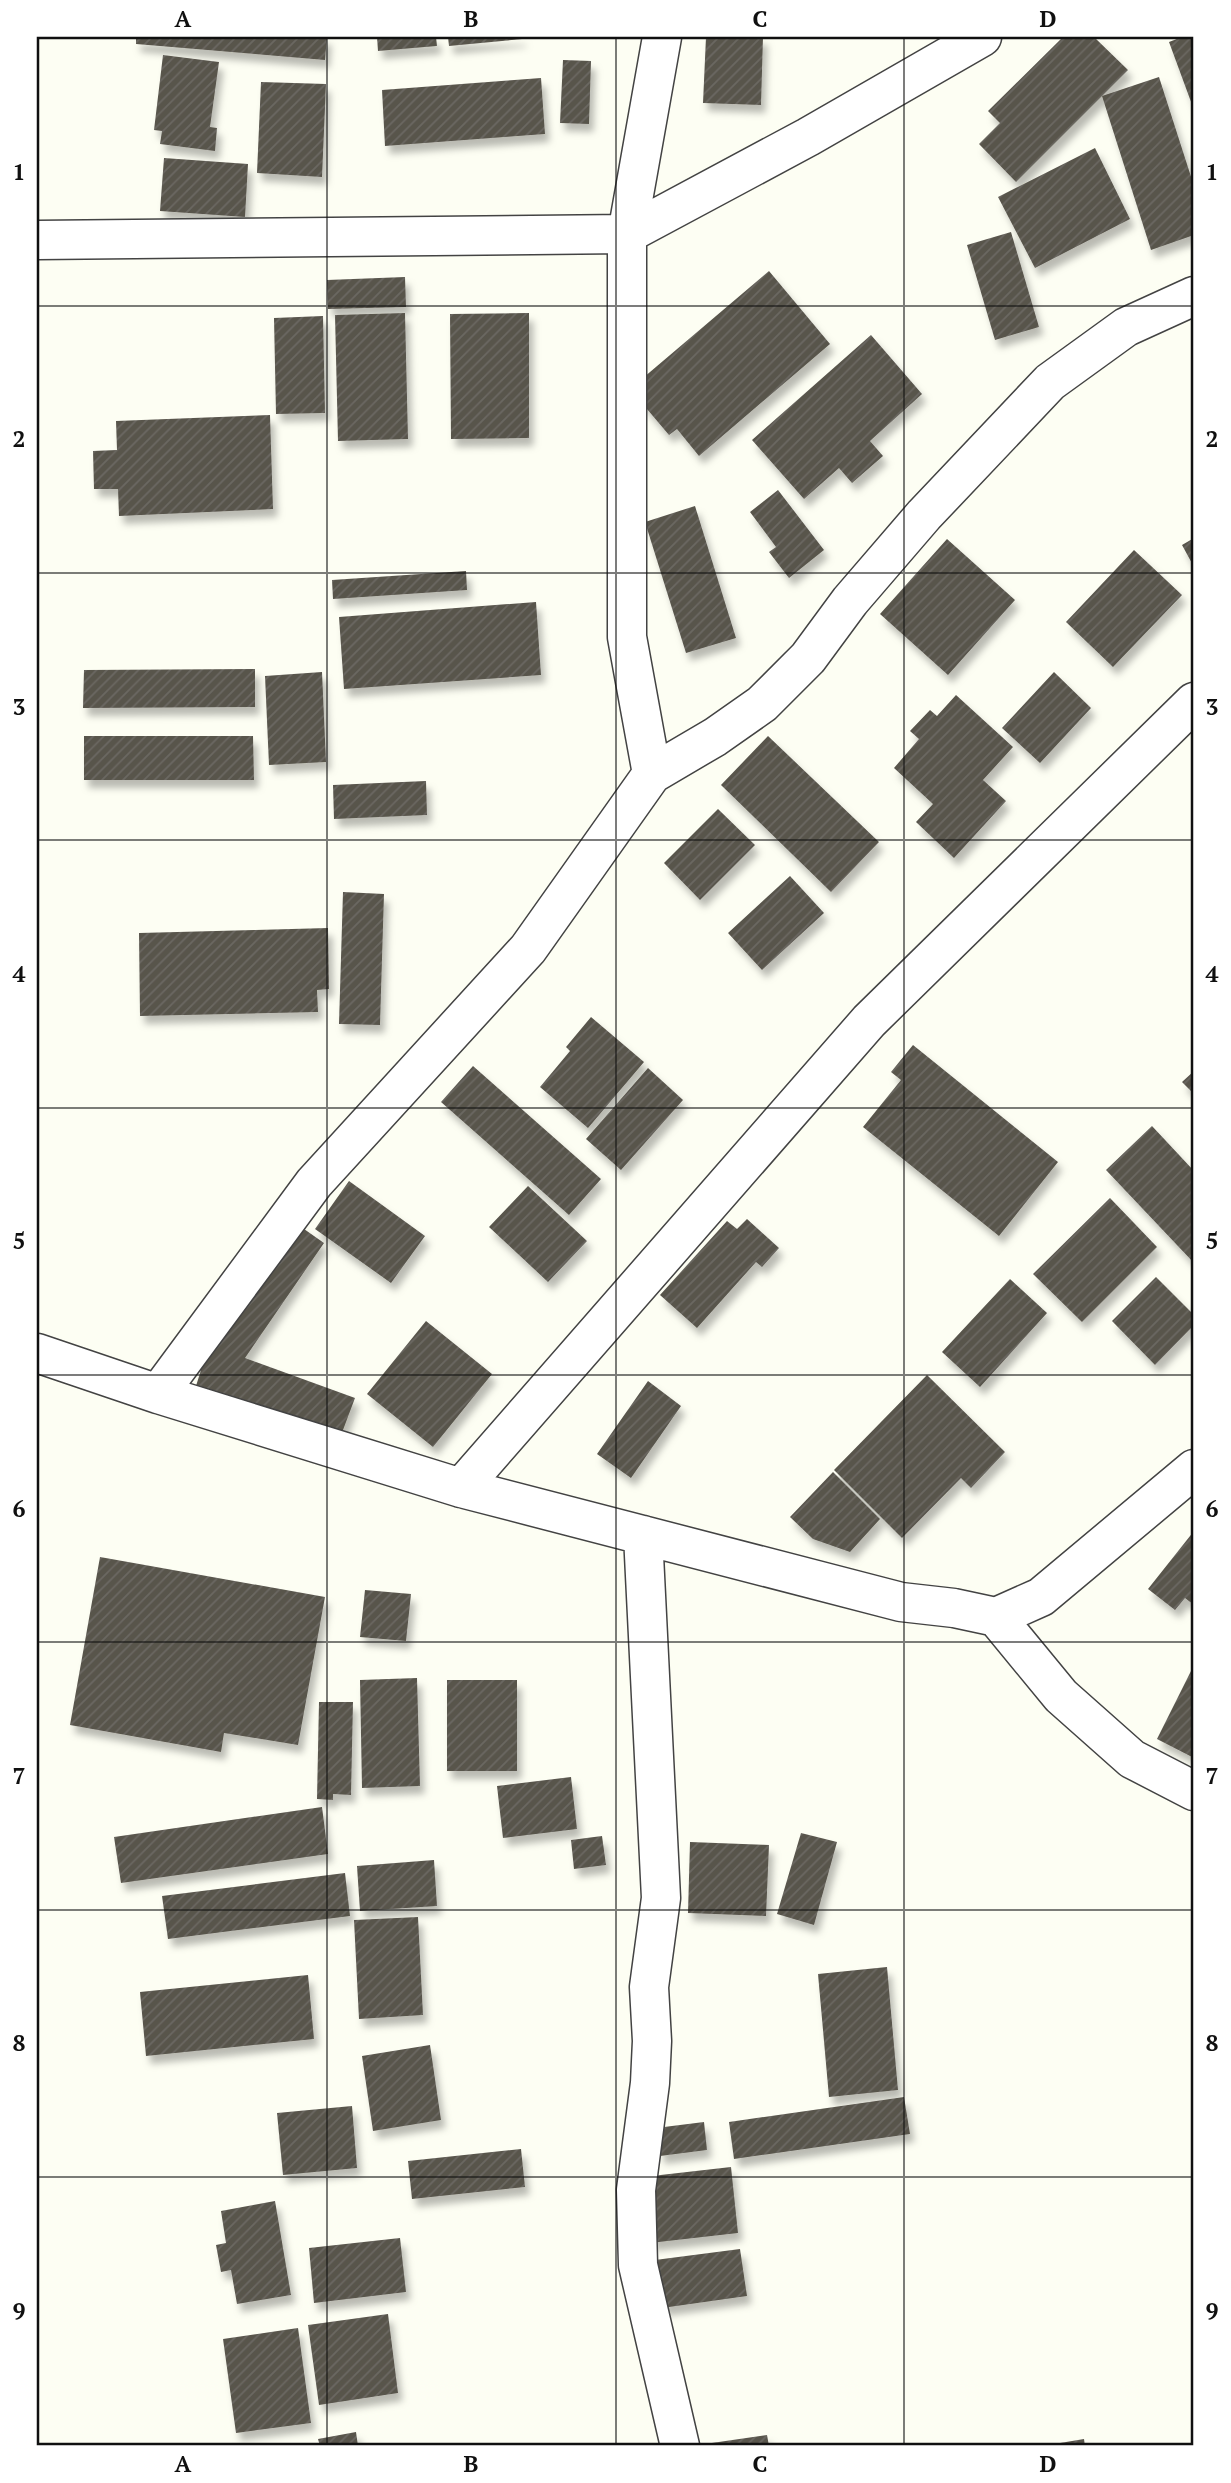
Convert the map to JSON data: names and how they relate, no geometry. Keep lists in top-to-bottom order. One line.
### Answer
{"grid":{"columns":["A","B","C","D"],"rows":["1","2","3","4","5","6","7","8","9"]}}
